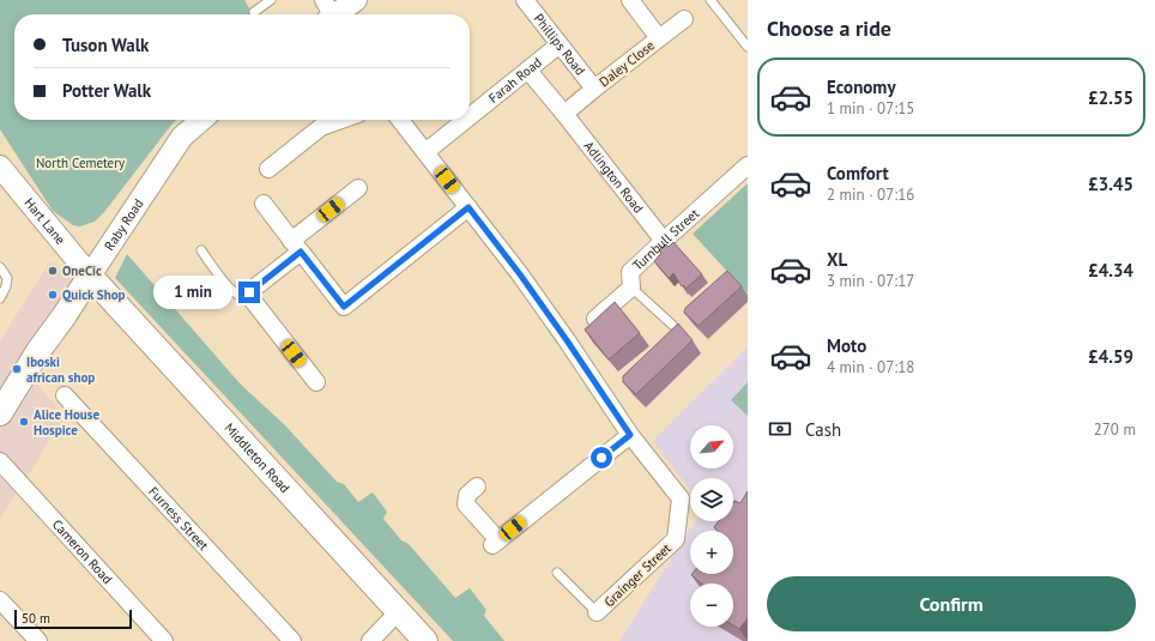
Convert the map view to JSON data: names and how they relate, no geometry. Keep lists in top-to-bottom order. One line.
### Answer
{"streets":{"main road":["Raby Road","Middleton Road"],"street":["Phillips Road","Daley Close","Farah Road","Adlington Road","Hart Lane","Turnbull Street","Furness Street","Cameron Road","Grainger Street"]},"crossings":[["Phillips Road","Daley Close"],["Phillips Road","Farah Road"],["Farah Road","Adlington Road"],["Farah Road","Grainger Street"],["Adlington Road","Turnbull Street"],["Hart Lane","Raby Road"],["Hart Lane","Middleton Road"],["Raby Road","Middleton Road"]],"parks":["North Cemetery"],"places":["OneCic","Quick Shop","Iboski african shop","Alice House Hospice"],"scale_bar":"50 m","north":"top right","page":{"heading":"Choose a ride","banner":["Tuson Walk","Potter Walk"],"list":[{"name":"Economy","note":"1 min · 07:15","value":"£2.55"},{"name":"Comfort","note":"2 min · 07:16","value":"£3.45"},{"name":"XL","note":"3 min · 07:17","value":"£4.34"},{"name":"Moto","note":"4 min · 07:18","value":"£4.59"}],"bubble":"1 min","pay":["Cash","270 m"],"map_buttons":["+","−"],"buttons":"Confirm","scale":"50 m"}}
